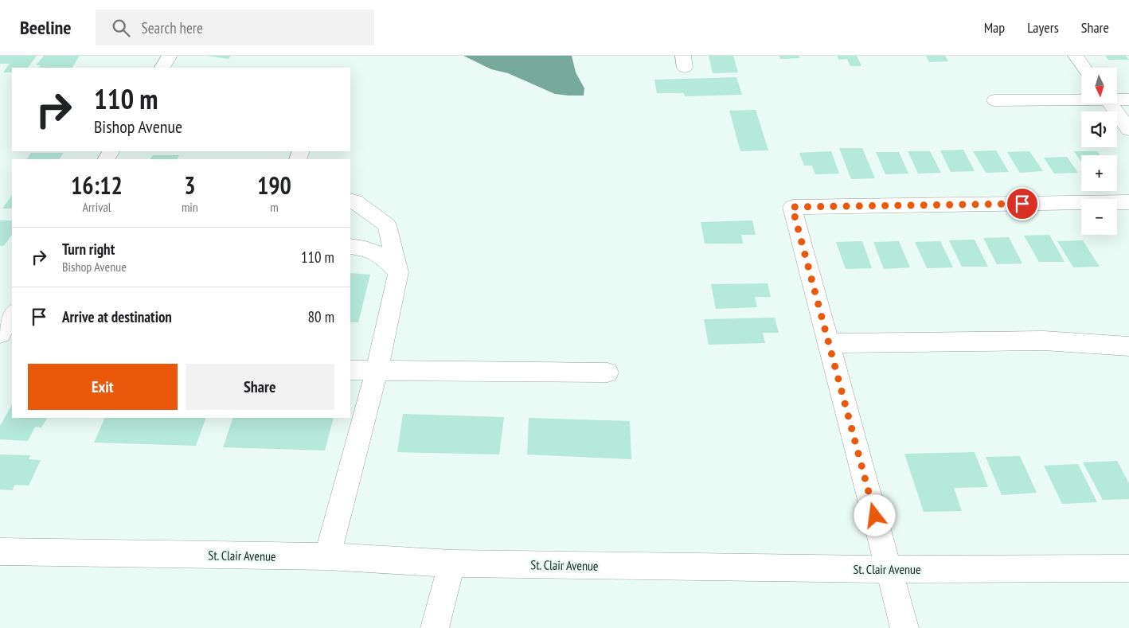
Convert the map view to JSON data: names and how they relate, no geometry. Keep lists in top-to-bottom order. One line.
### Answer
{"streets":{"street":["St. Clair Avenue"]},"north":"bottom","page":{"header":"Beeline","search":"Search here","nav":["Map","Layers","Share"],"map_buttons":["+","−"],"turn":["110 m","Bishop Avenue"],"eta":["16:12","Arrival","3","min","190","m"],"list":[{"name":"Turn right","note":"Bishop Avenue","value":"110 m"},{"name":"Arrive at destination","value":"80 m"}],"buttons":["Exit","Share"]}}
